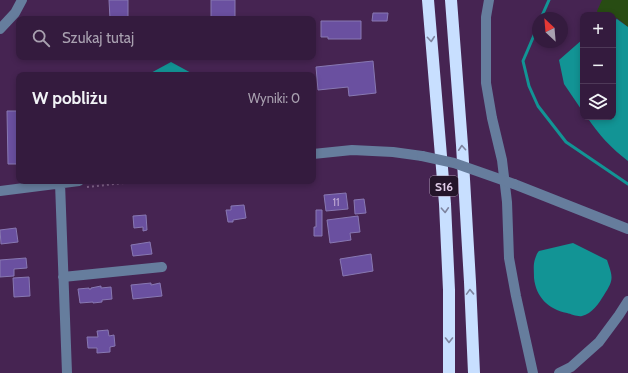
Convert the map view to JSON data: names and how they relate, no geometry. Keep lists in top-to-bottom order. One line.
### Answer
{"streets":{"highway":["S16"]},"house_numbers":["11"],"north":"top left","page":{"map_buttons":["+","−"],"search":"Szukaj tutaj","heading":["W pobliżu","Wyniki: 0"]}}
